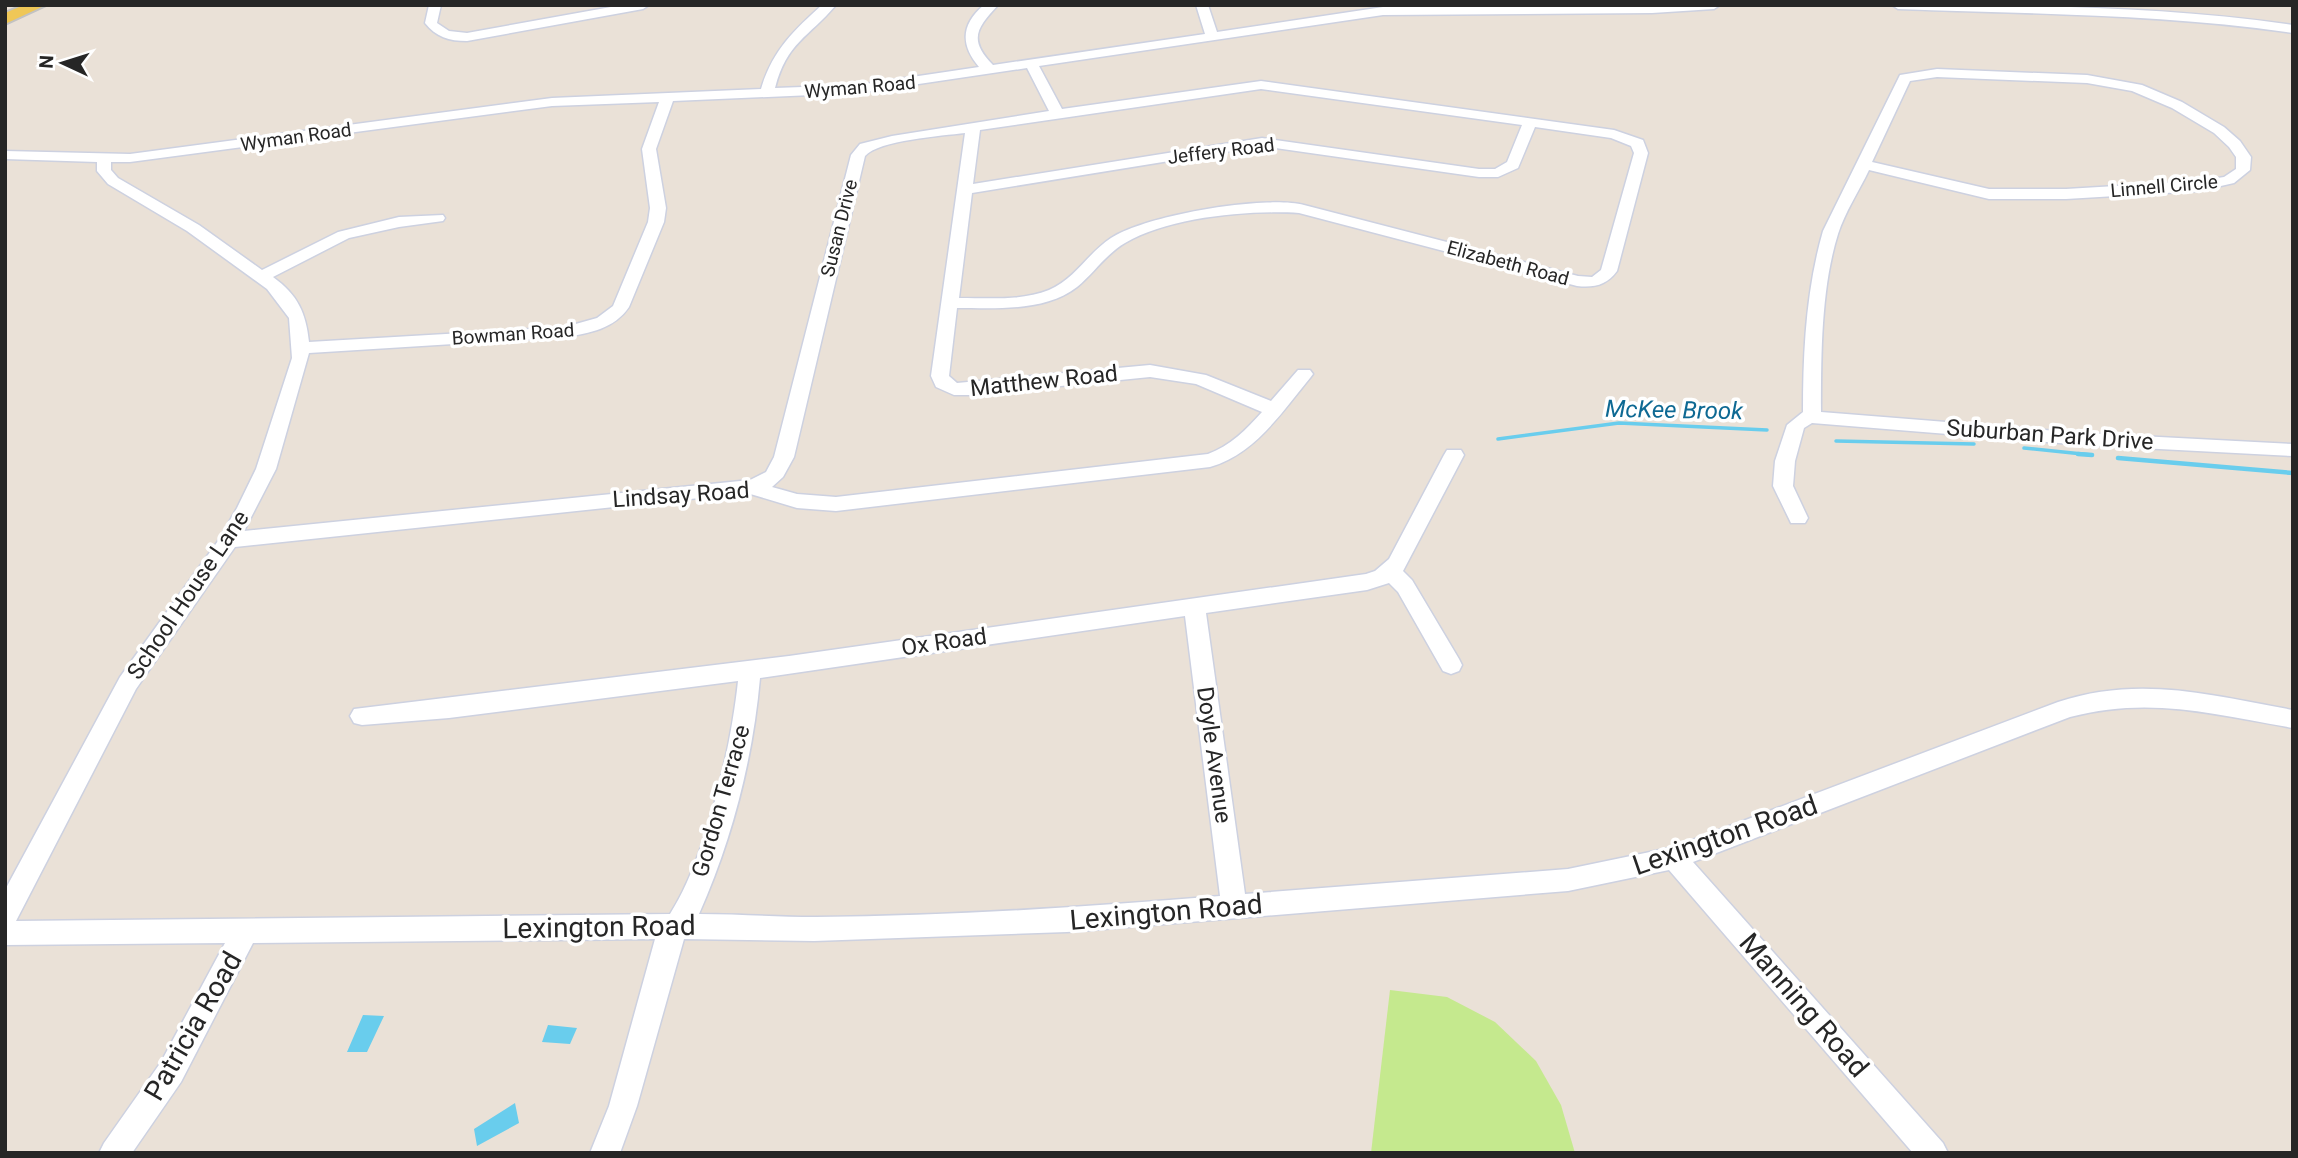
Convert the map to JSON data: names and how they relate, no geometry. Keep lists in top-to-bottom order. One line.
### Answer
{"streets":{"street":["Wyman Road","Jeffery Road","Linnell Circle","Susan Drive","Elizabeth Road","Bowman Road","Matthew Road","Suburban Park Drive","Lindsay Road","School House Lane","Ox Road","Doyle Avenue","Gordon Terrace","Lexington Road","Manning Road","Patricia Road"]},"crossings":[["Wyman Road","Bowman Road"],["Jeffery Road","Elizabeth Road"],["Jeffery Road","Matthew Road"],["Linnell Circle","Suburban Park Drive"],["Susan Drive","Elizabeth Road"],["Susan Drive","Matthew Road"],["Susan Drive","Lindsay Road"],["Elizabeth Road","Matthew Road"],["Bowman Road","School House Lane"],["Matthew Road","Lindsay Road"],["Lindsay Road","School House Lane"],["Ox Road","Doyle Avenue"],["Ox Road","Gordon Terrace"],["Doyle Avenue","Lexington Road"],["Gordon Terrace","Lexington Road"],["Lexington Road","Manning Road"],["Lexington Road","Patricia Road"]],"water":["McKee Brook"],"north":"left"}
